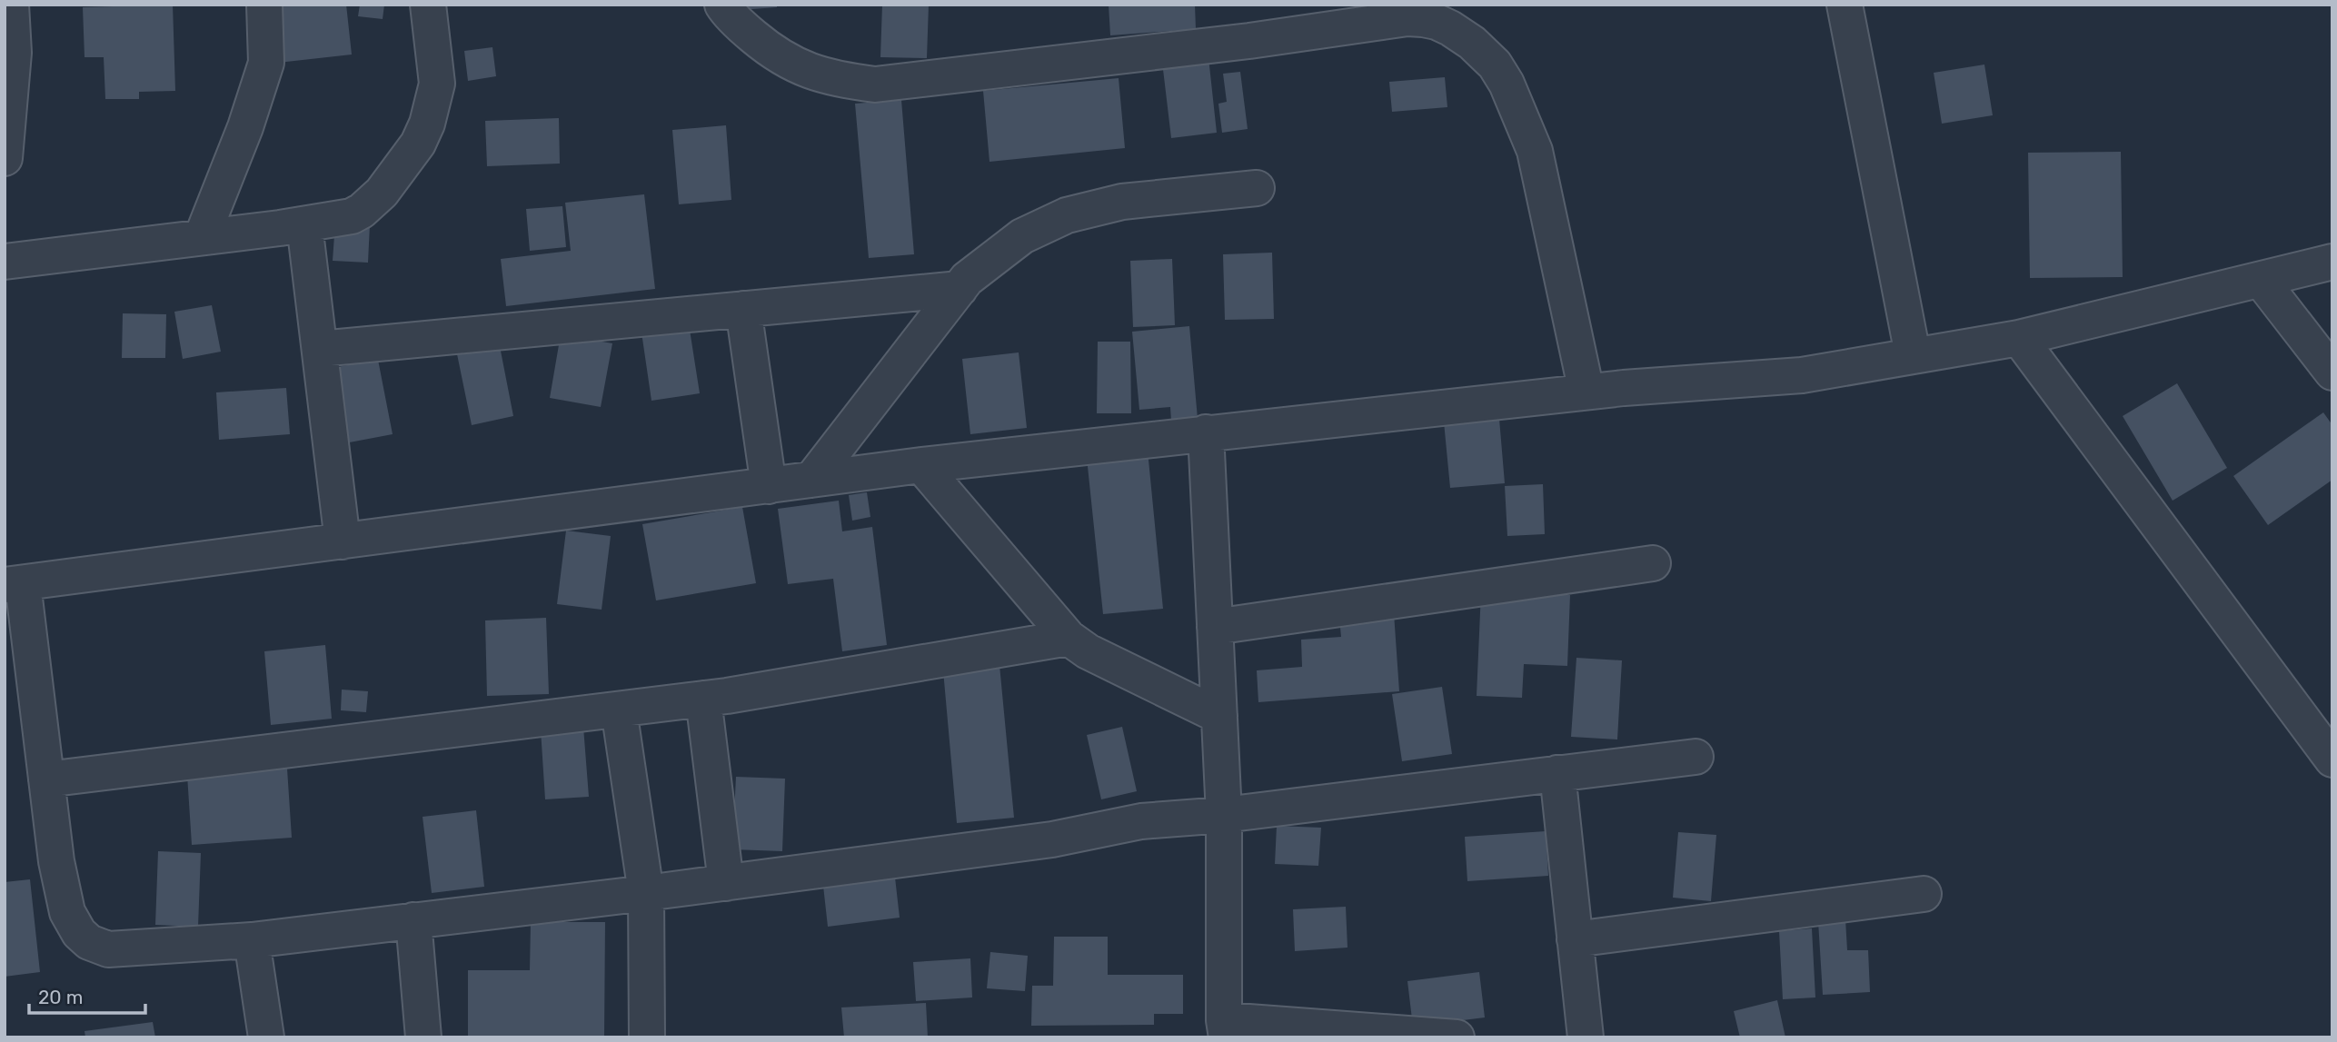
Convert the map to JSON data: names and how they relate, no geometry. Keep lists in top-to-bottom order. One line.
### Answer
{"scale_bar":"20 m"}
